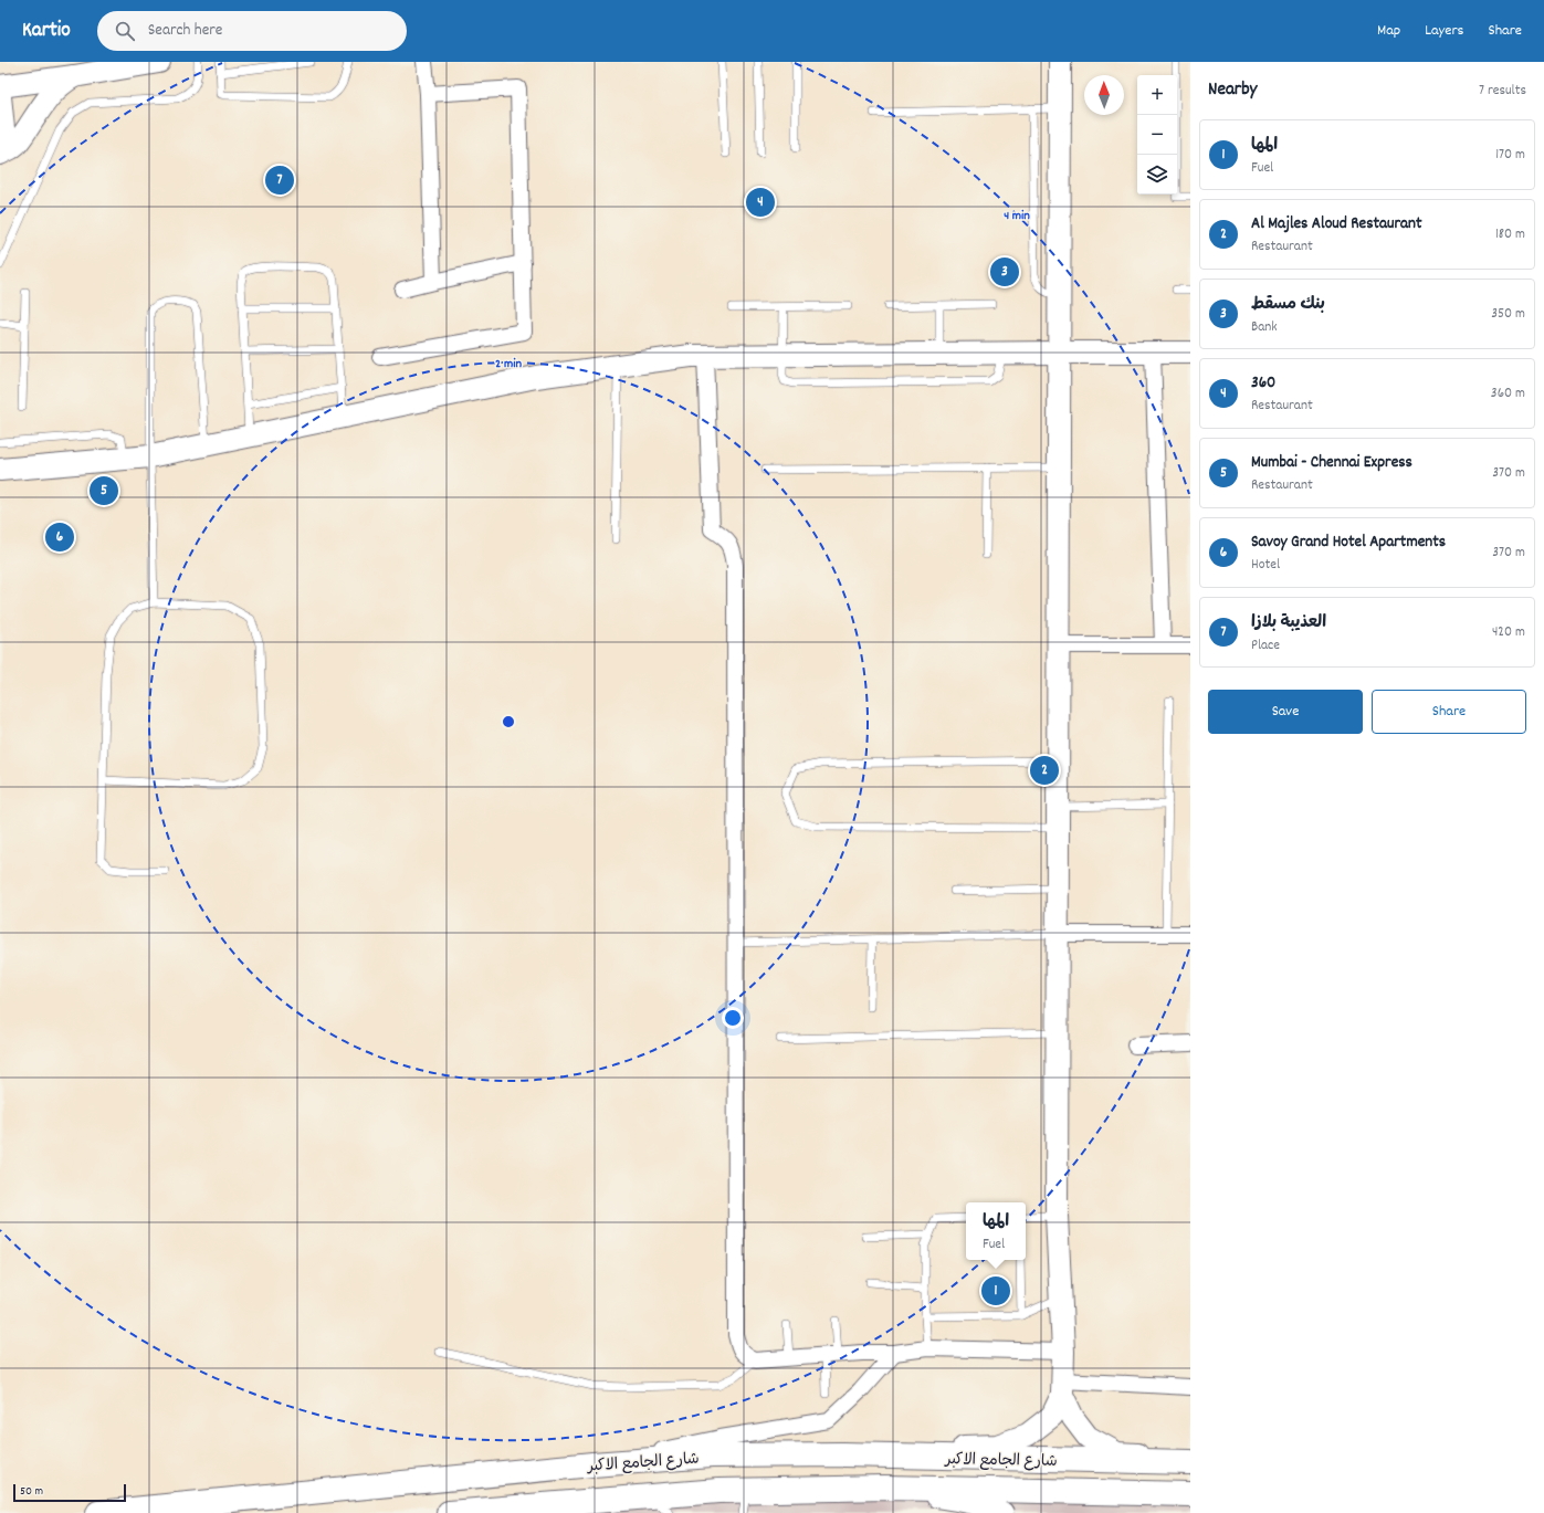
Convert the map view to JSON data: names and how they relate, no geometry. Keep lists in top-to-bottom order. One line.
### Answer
{"streets":{"main road":["شارع الجامع الاكبر"]},"scale_bar":"50 m","north":"top","page":{"header":"Kartio","search":"Search here","nav":["Map","Layers","Share"],"heading":["Nearby","7 results"],"map_buttons":["+","−"],"list":[{"mark":"1","name":"المه‍ا","note":"Fuel","value":"170 m"},{"mark":"2","name":"Al Majles Aloud Restaurant","note":"Restaurant","value":"180 m"},{"mark":"3","name":"بنك مسقط","note":"Bank","value":"350 m"},{"mark":"4","name":"360","note":"Restaurant","value":"360 m"},{"mark":"5","name":"Mumbai - Chennai Express","note":"Restaurant","value":"370 m"},{"mark":"6","name":"Savoy Grand Hotel Apartments","note":"Hotel","value":"370 m"},{"mark":"7","name":"العذيبة بلازا","note":"Place","value":"420 m"}],"pins":["7","4","3","5","6","2","1"],"buttons":["Save","Share"],"popup":["المه‍ا","Fuel"],"scale":"50 m"},"rings":["4 min","2 min"]}
